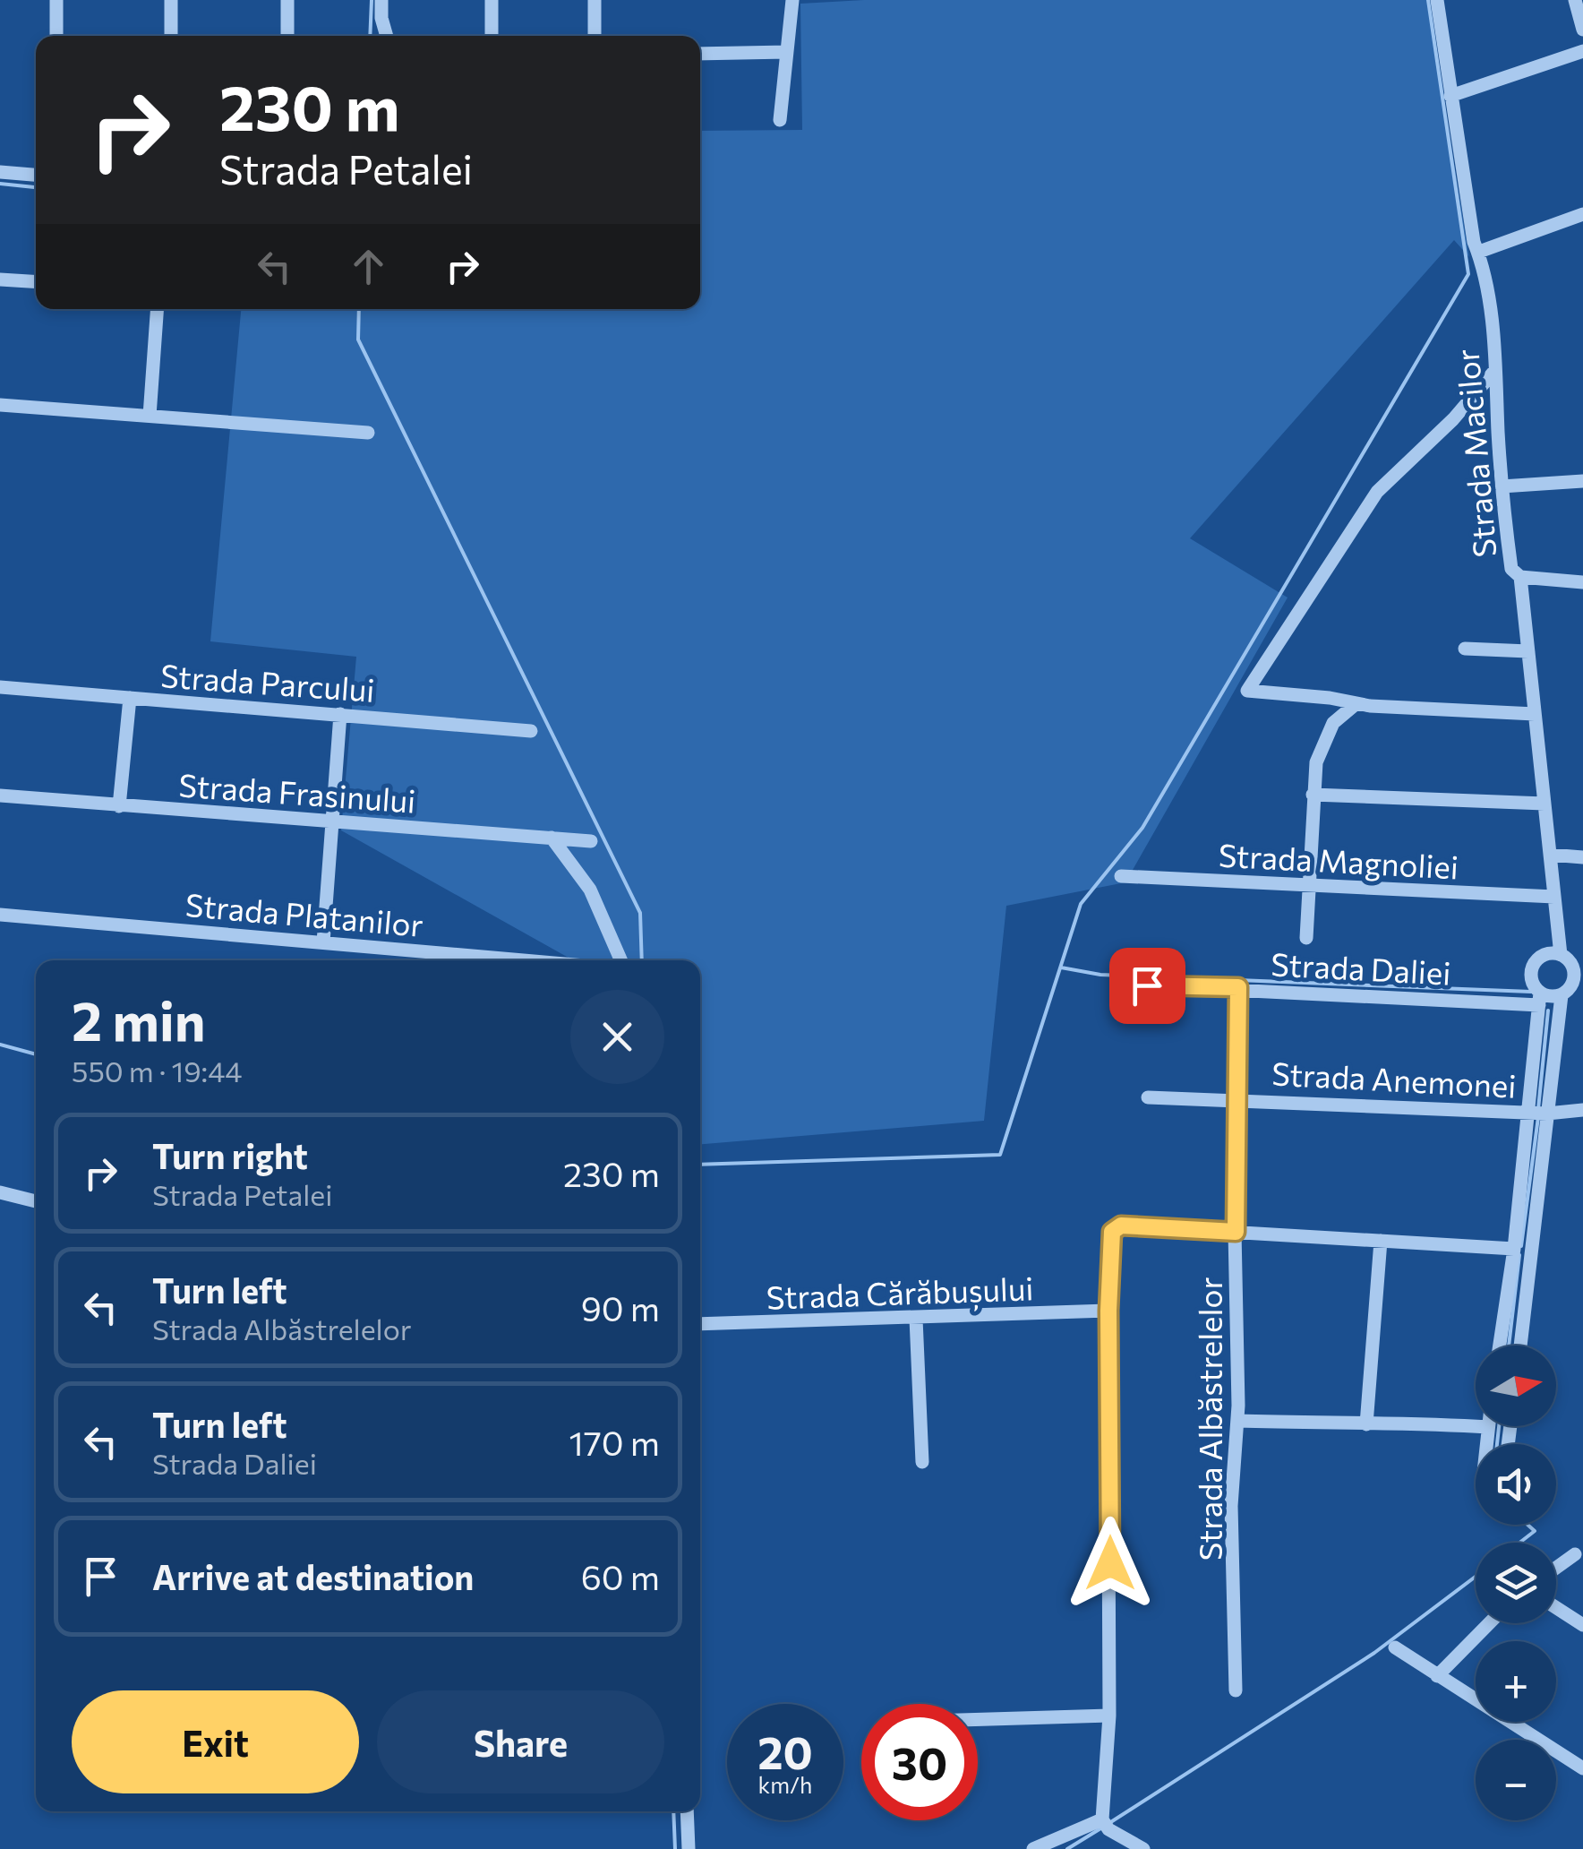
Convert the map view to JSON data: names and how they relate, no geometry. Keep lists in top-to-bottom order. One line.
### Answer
{"streets":{"street":["Strada Macilor","Strada Parcului","Strada Frasinului","Strada Magnoliei","Strada Platanilor","Strada Daliei","Strada Anemonei","Strada Cărăbușului","Strada Albăstrelelor"]},"crossings":[["Strada Macilor","Strada Magnoliei"],["Strada Macilor","Strada Daliei"],["Strada Daliei","Strada Albăstrelelor"],["Strada Anemonei","Strada Albăstrelelor"]],"north":"right","page":{"turn":["230 m","Strada Petalei"],"heading":["2 min","550 m · 19:44"],"list":[{"name":"Turn right","note":"Strada Petalei","value":"230 m"},{"name":"Turn left","note":"Strada Albăstrelelor","value":"90 m"},{"name":"Turn left","note":"Strada Daliei","value":"170 m"},{"name":"Arrive at destination","value":"60 m"}],"map_buttons":["+","−"],"buttons":["Exit","Share"],"speed":"20 km/h","limit":"30"}}
